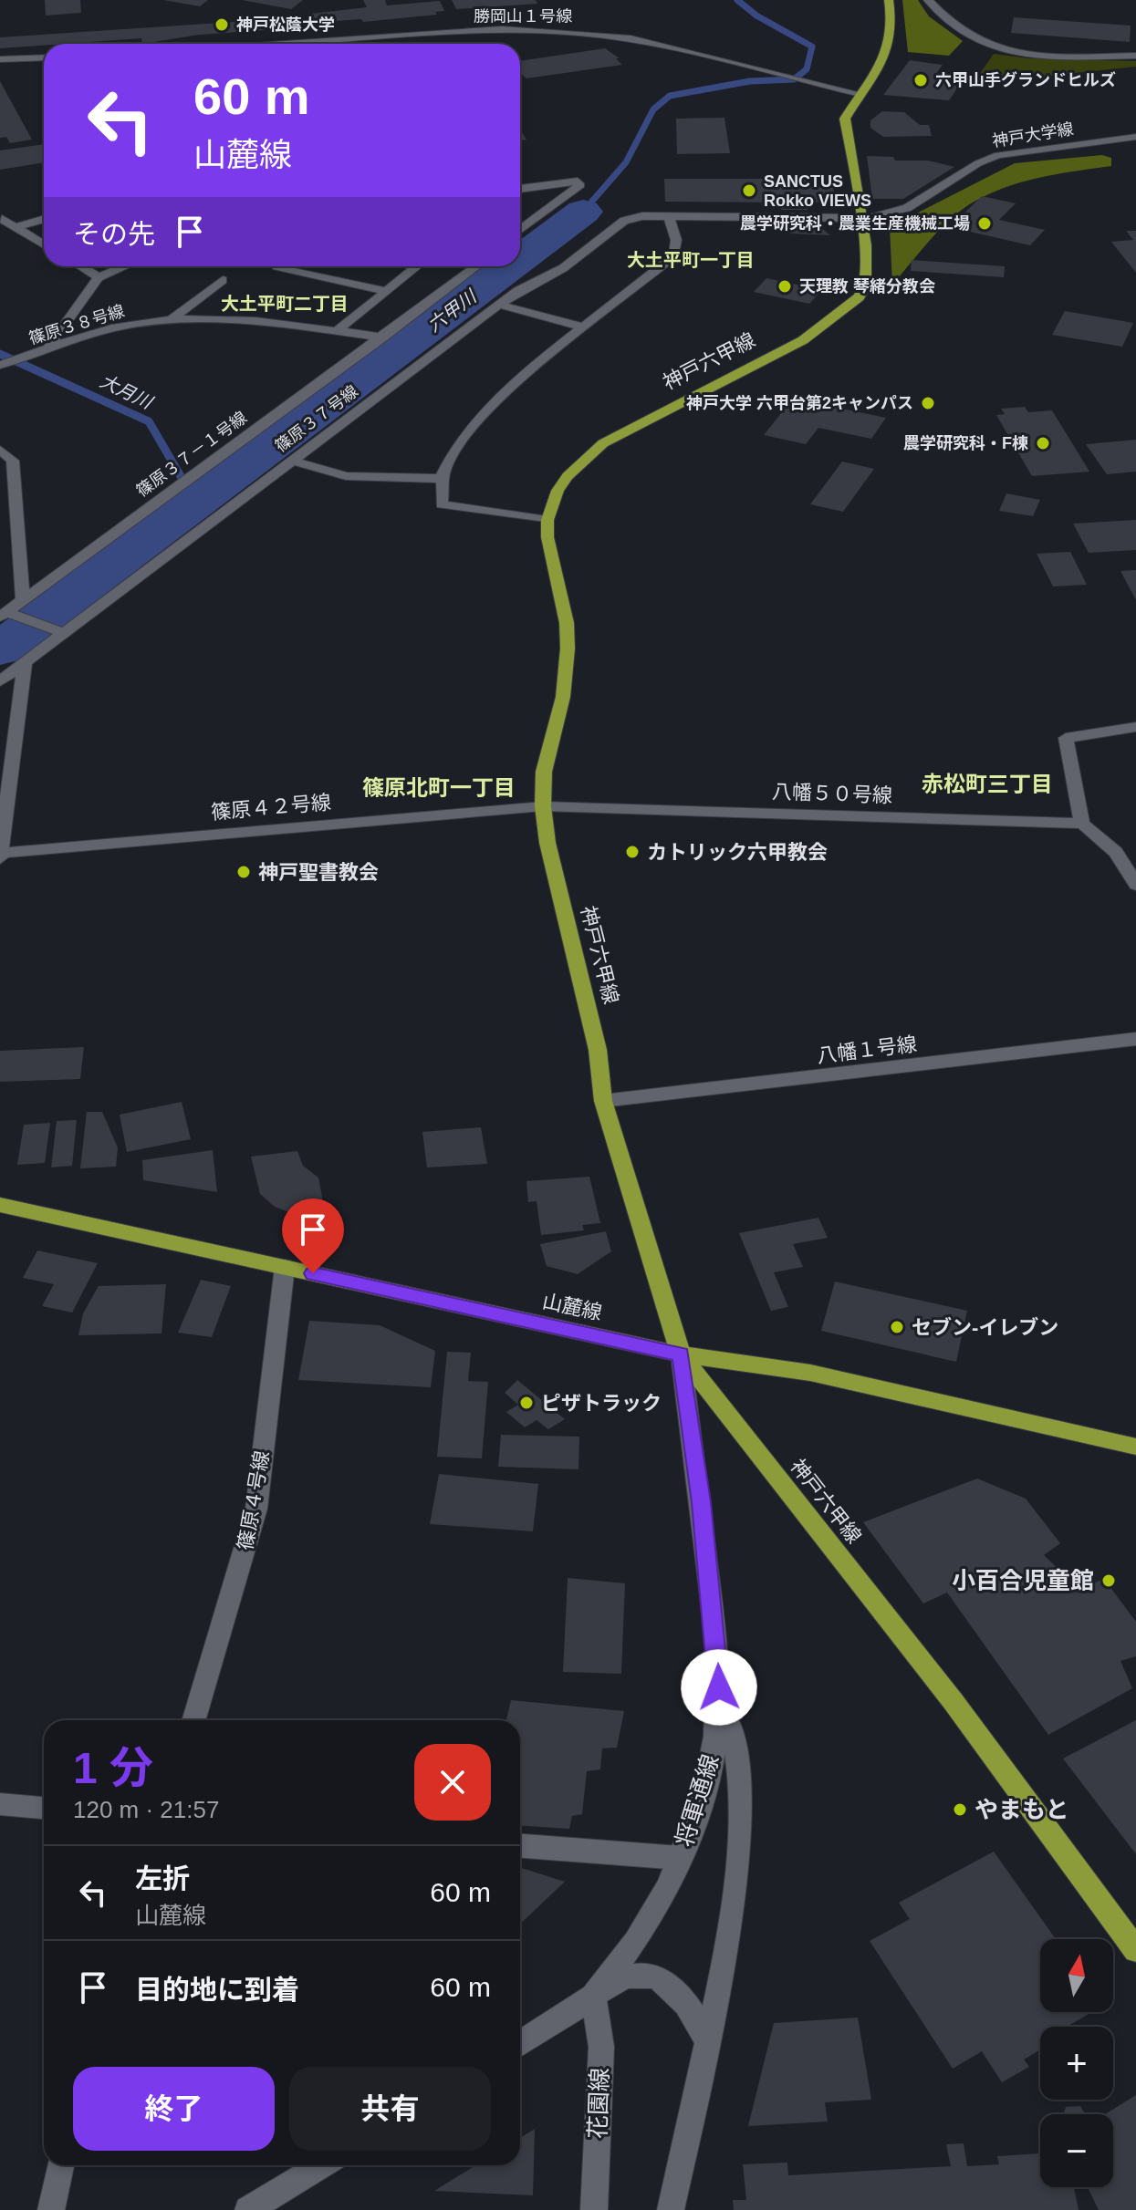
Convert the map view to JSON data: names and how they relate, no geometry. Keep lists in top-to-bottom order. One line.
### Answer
{"streets":{"main road":["神戸六甲線","山麓線"],"street":["勝岡山１号線","神戸大学線","篠原３８号線","篠原３７号線","篠原３７－１号線","八幡５０号線","篠原４２号線","八幡１号線","篠原４号線","将軍通線","花園線"]},"crossings":[["勝岡山１号線","神戸六甲線"],["神戸大学線","神戸六甲線"],["神戸大学線","篠原３７号線"],["篠原３８号線","篠原３７－１号線"],["神戸六甲線","八幡５０号線"],["神戸六甲線","篠原４２号線"],["神戸六甲線","八幡１号線"],["神戸六甲線","山麓線"],["神戸六甲線","将軍通線"],["八幡５０号線","篠原４２号線"],["山麓線","篠原４号線"],["山麓線","将軍通線"],["将軍通線","花園線"]],"districts":["大土平町一丁目","大土平町二丁目","赤松町三丁目","篠原北町一丁目"],"water":["六甲川","大月川"],"places":["神戸松蔭大学","六甲山手グランドヒルズ","SANCTUS Rokko VIEWS","農学研究科・農業生産機械工場","天理教 琴緒分教会","神戸大学 六甲台第2キャンパス","農学研究科・F棟","カトリック六甲教会","神戸聖書教会","セブン-イレブン","ピザトラック","小百合児童館","やまもと"],"north":"top","page":{"turn":["60 m","山麓線"],"then":"その先","heading":["1 分","120 m · 21:57"],"list":[{"name":"左折","note":"山麓線","value":"60 m"},{"name":"目的地に到着","value":"60 m"}],"map_buttons":["+","−"],"buttons":["終了","共有"]}}
